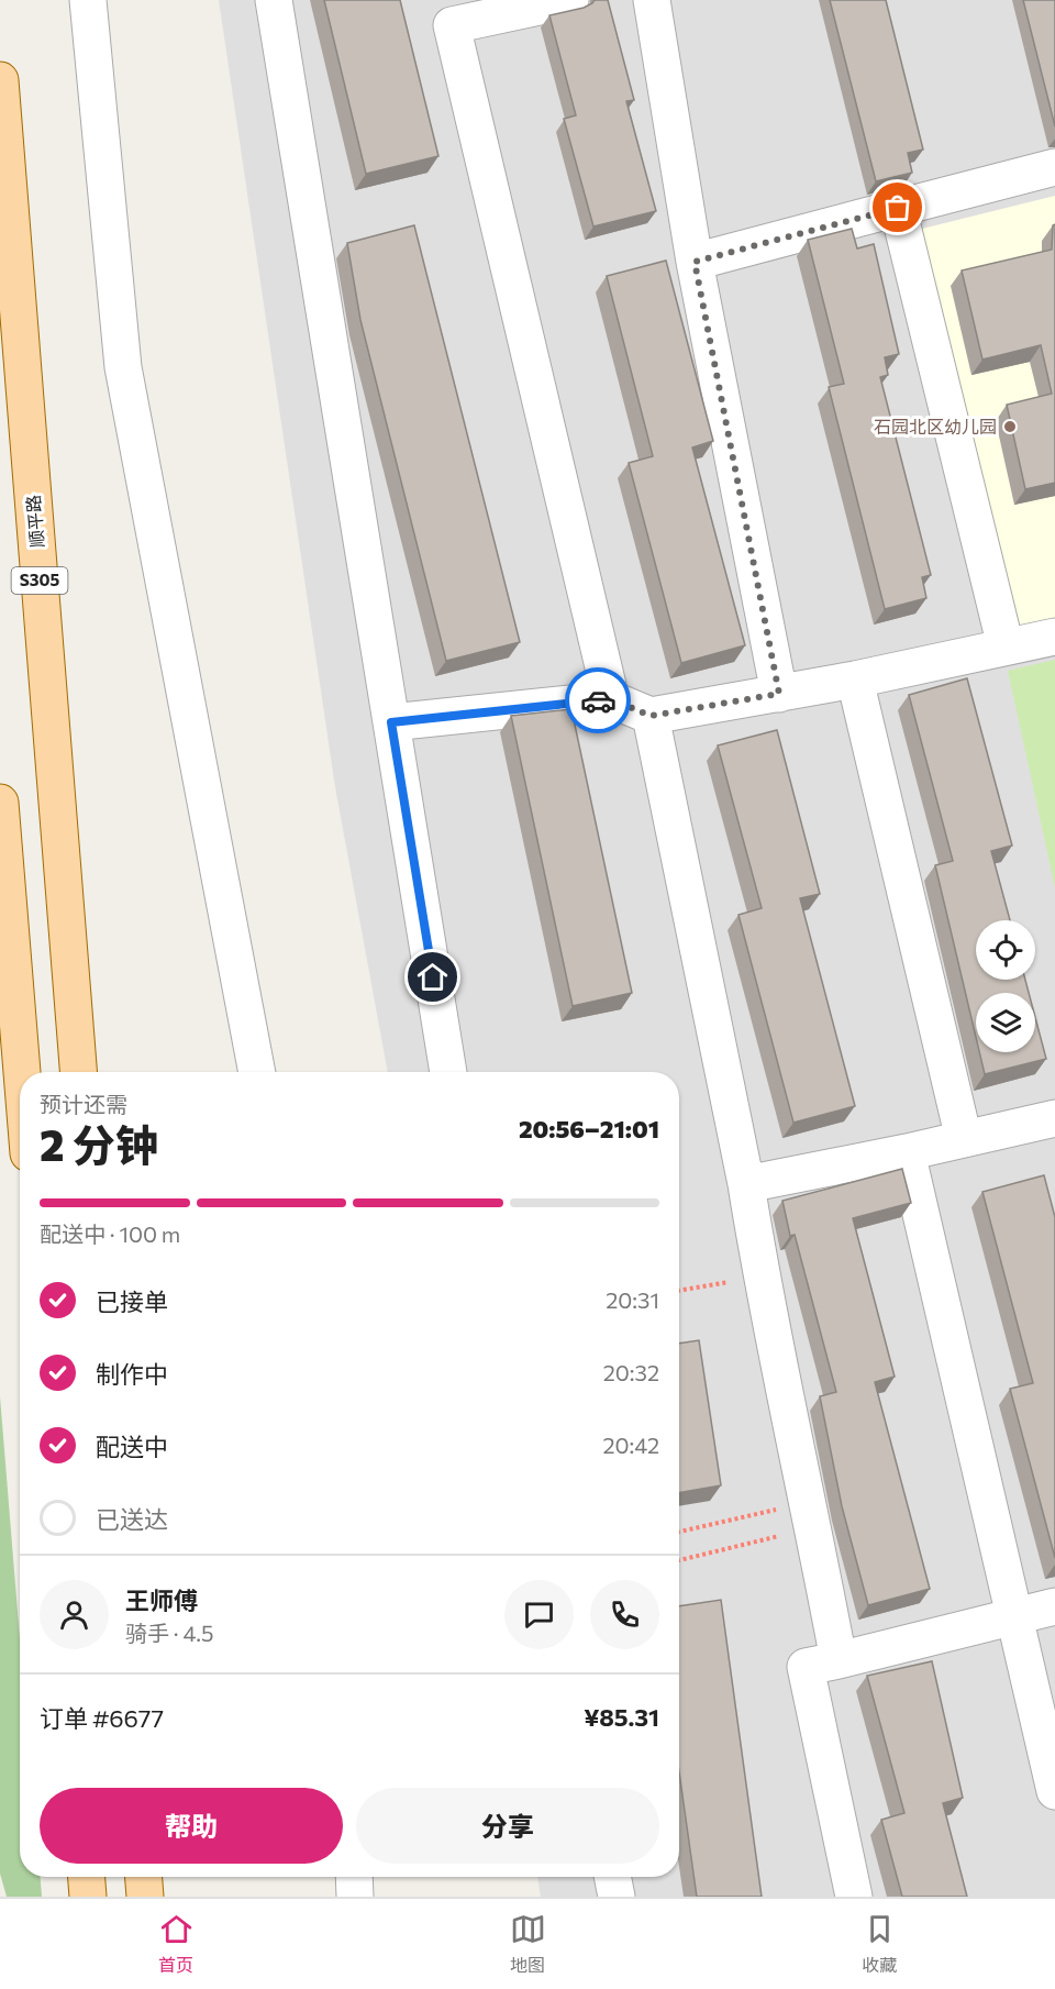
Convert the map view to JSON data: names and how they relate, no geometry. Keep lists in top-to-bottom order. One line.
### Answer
{"streets":{"main road":["顺平路","S305"]},"places":["石园北区幼儿园"],"page":{"heading":["2 分钟","预计还需","20:56–21:01"],"panel":["王师傅","骑手 · 4.5","订单 #6677","¥85.31"],"bar":"配送中 · 100 m","list":[["已接单","20:31"],["制作中","20:32"],["配送中","20:42"],"已送达"],"buttons":["帮助","分享"],"tabs":["首页","地图","收藏"]}}
